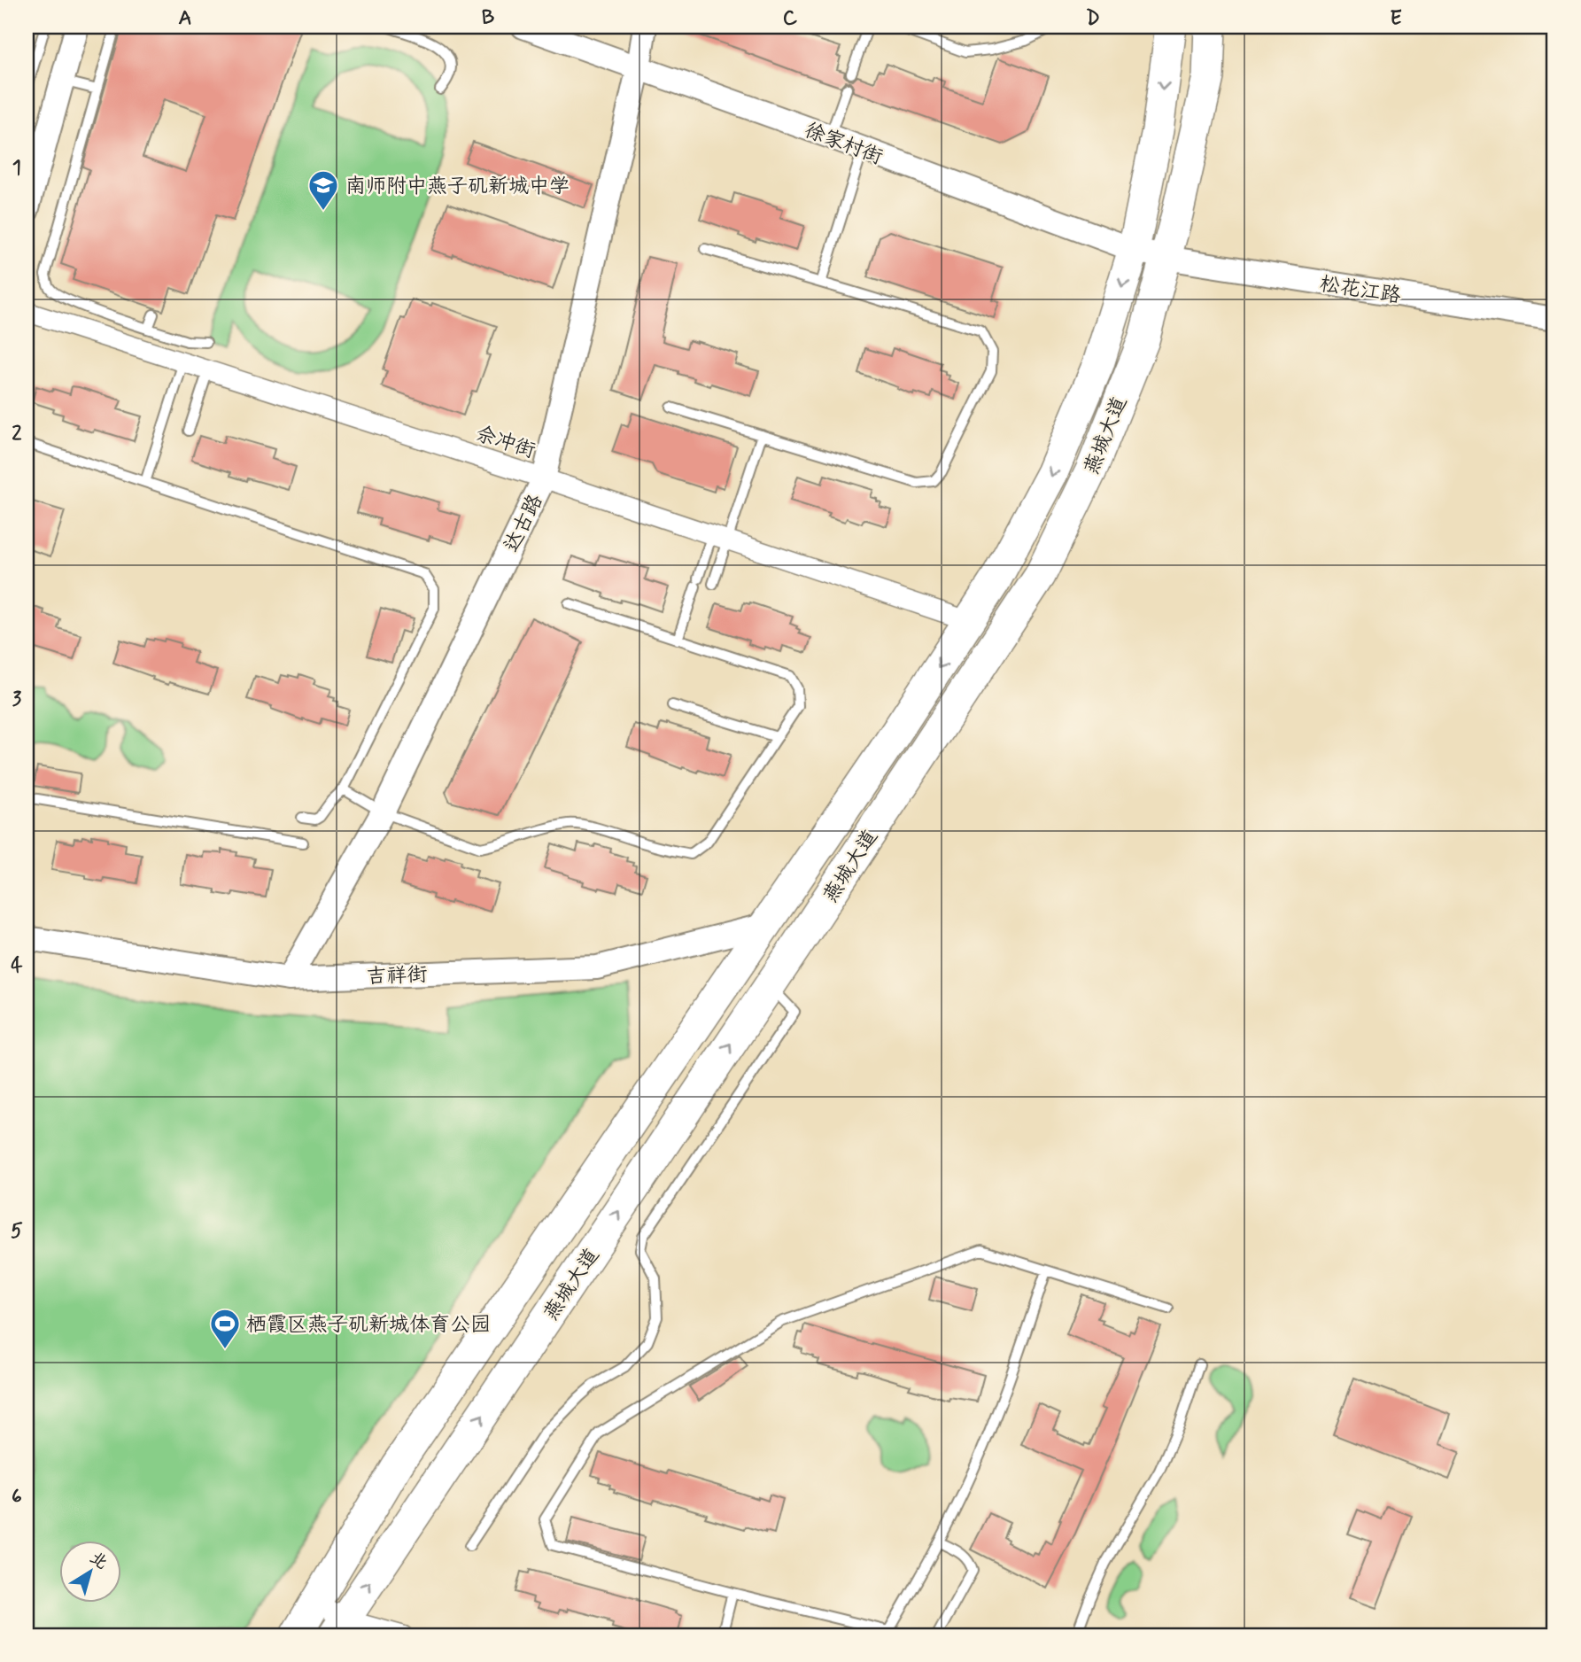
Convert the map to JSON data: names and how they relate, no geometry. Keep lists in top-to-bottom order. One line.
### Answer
{"streets":{"main road":["燕城大道"],"street":["徐家村街","松花江路","佘冲街","达古路","吉祥街"]},"crossings":[["徐家村街","松花江路"],["徐家村街","燕城大道"],["徐家村街","达古路"],["松花江路","燕城大道"],["燕城大道","佘冲街"],["燕城大道","吉祥街"],["佘冲街","达古路"],["达古路","吉祥街"]],"places":{"school or university":["南师附中燕子矶新城中学"],"sports":["栖霞区燕子矶新城体育公园"]},"north":"top right","grid":{"columns":["A","B","C","D","E"],"rows":["1","2","3","4","5","6"]}}
